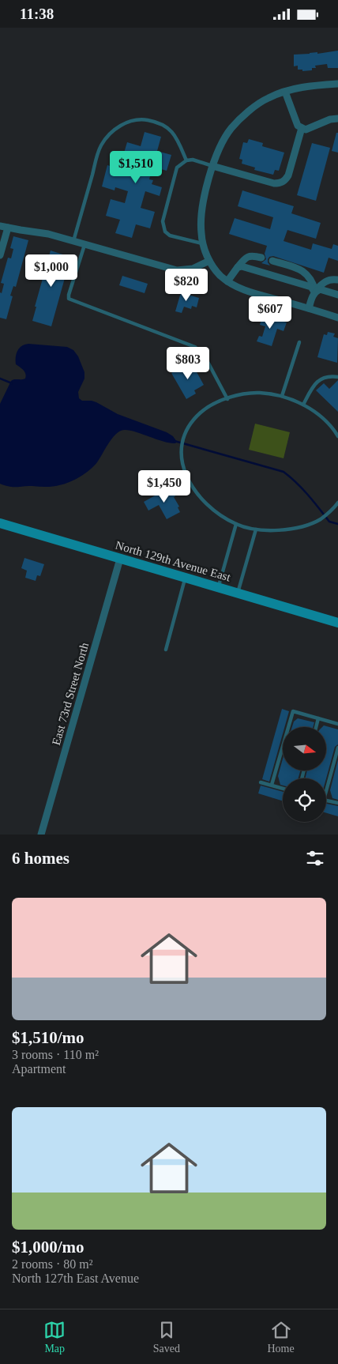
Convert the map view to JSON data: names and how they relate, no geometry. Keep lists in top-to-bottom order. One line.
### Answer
{"streets":{"street":["North 129th Avenue East","East 73rd Street North"]},"crossings":[["North 129th Avenue East","East 73rd Street North"]],"north":"right","page":{"status":"11:38","price":["$1,510","$1,000","$820","$607","$803","$1,450"],"heading":"6 homes","list":[{"name":"$1,510/mo","note":"3 rooms · 110 m² · Apartment"},{"name":"$1,000/mo","note":"2 rooms · 80 m² · North 127th East Avenue"}],"tabs":["Map","Saved","Home"]}}
